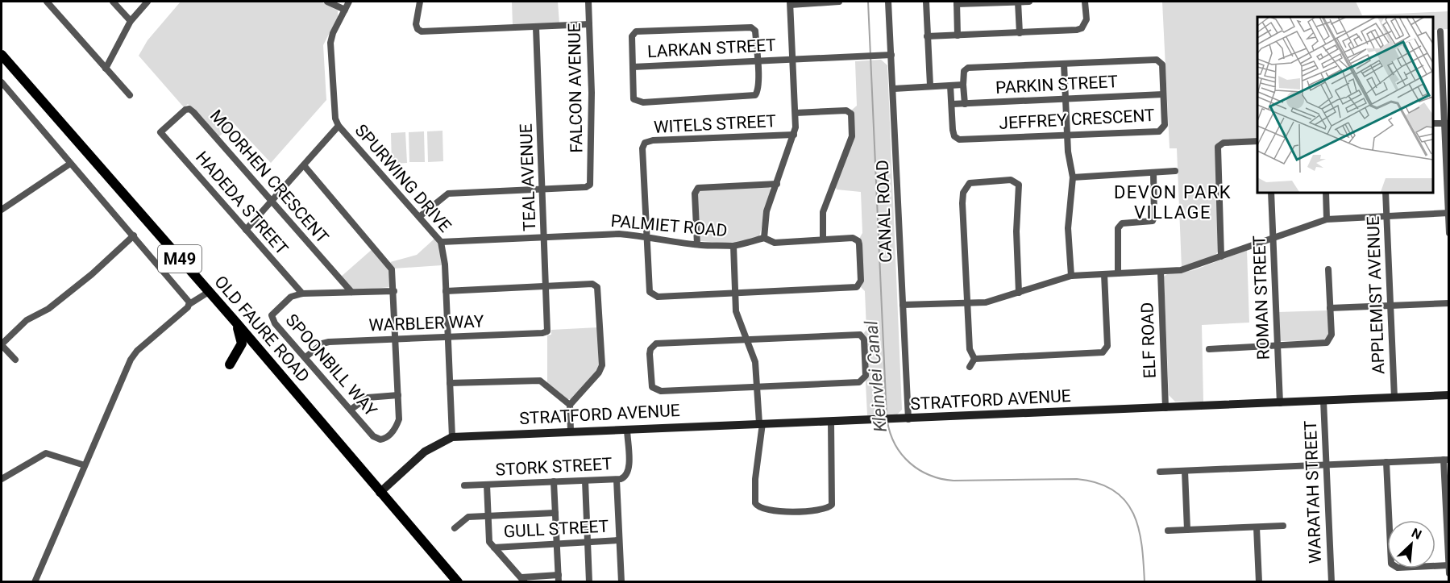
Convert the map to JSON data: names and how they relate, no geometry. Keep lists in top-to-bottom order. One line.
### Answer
{"streets":{"main road":["M49","OLD FAURE ROAD"],"street":["LARKAN STREET","PARKIN STREET","FALCON AVENUE","JEFFREY CRESCENT","WITELS STREET","MOORHEN CRESCENT","TEAL AVENUE","SPURWING DRIVE","HADEDA STREET","CANAL ROAD","PALMIET ROAD","APPLEMIST AVENUE","ROMAN STREET","WARBLER WAY","ELF ROAD","SPOONBILL WAY","STRATFORD AVENUE","STORK STREET","WARATAH STREET","GULL STREET"]},"crossings":[["LARKAN STREET","CANAL ROAD"],["PARKIN STREET","JEFFREY CRESCENT"],["FALCON AVENUE","TEAL AVENUE"],["WITELS STREET","PALMIET ROAD"],["MOORHEN CRESCENT","HADEDA STREET"],["TEAL AVENUE","PALMIET ROAD"],["TEAL AVENUE","WARBLER WAY"],["SPURWING DRIVE","PALMIET ROAD"],["SPURWING DRIVE","WARBLER WAY"],["SPURWING DRIVE","STRATFORD AVENUE"],["HADEDA STREET","SPOONBILL WAY"],["CANAL ROAD","STRATFORD AVENUE"],["APPLEMIST AVENUE","STRATFORD AVENUE"],["ROMAN STREET","STRATFORD AVENUE"],["WARBLER WAY","SPOONBILL WAY"],["OLD FAURE ROAD","STRATFORD AVENUE"],["ELF ROAD","STRATFORD AVENUE"],["STRATFORD AVENUE","STORK STREET"],["STRATFORD AVENUE","WARATAH STREET"]],"districts":["DEVON PARK VILLAGE"],"water":["Kleinvlei Canal"],"north":"top right"}
